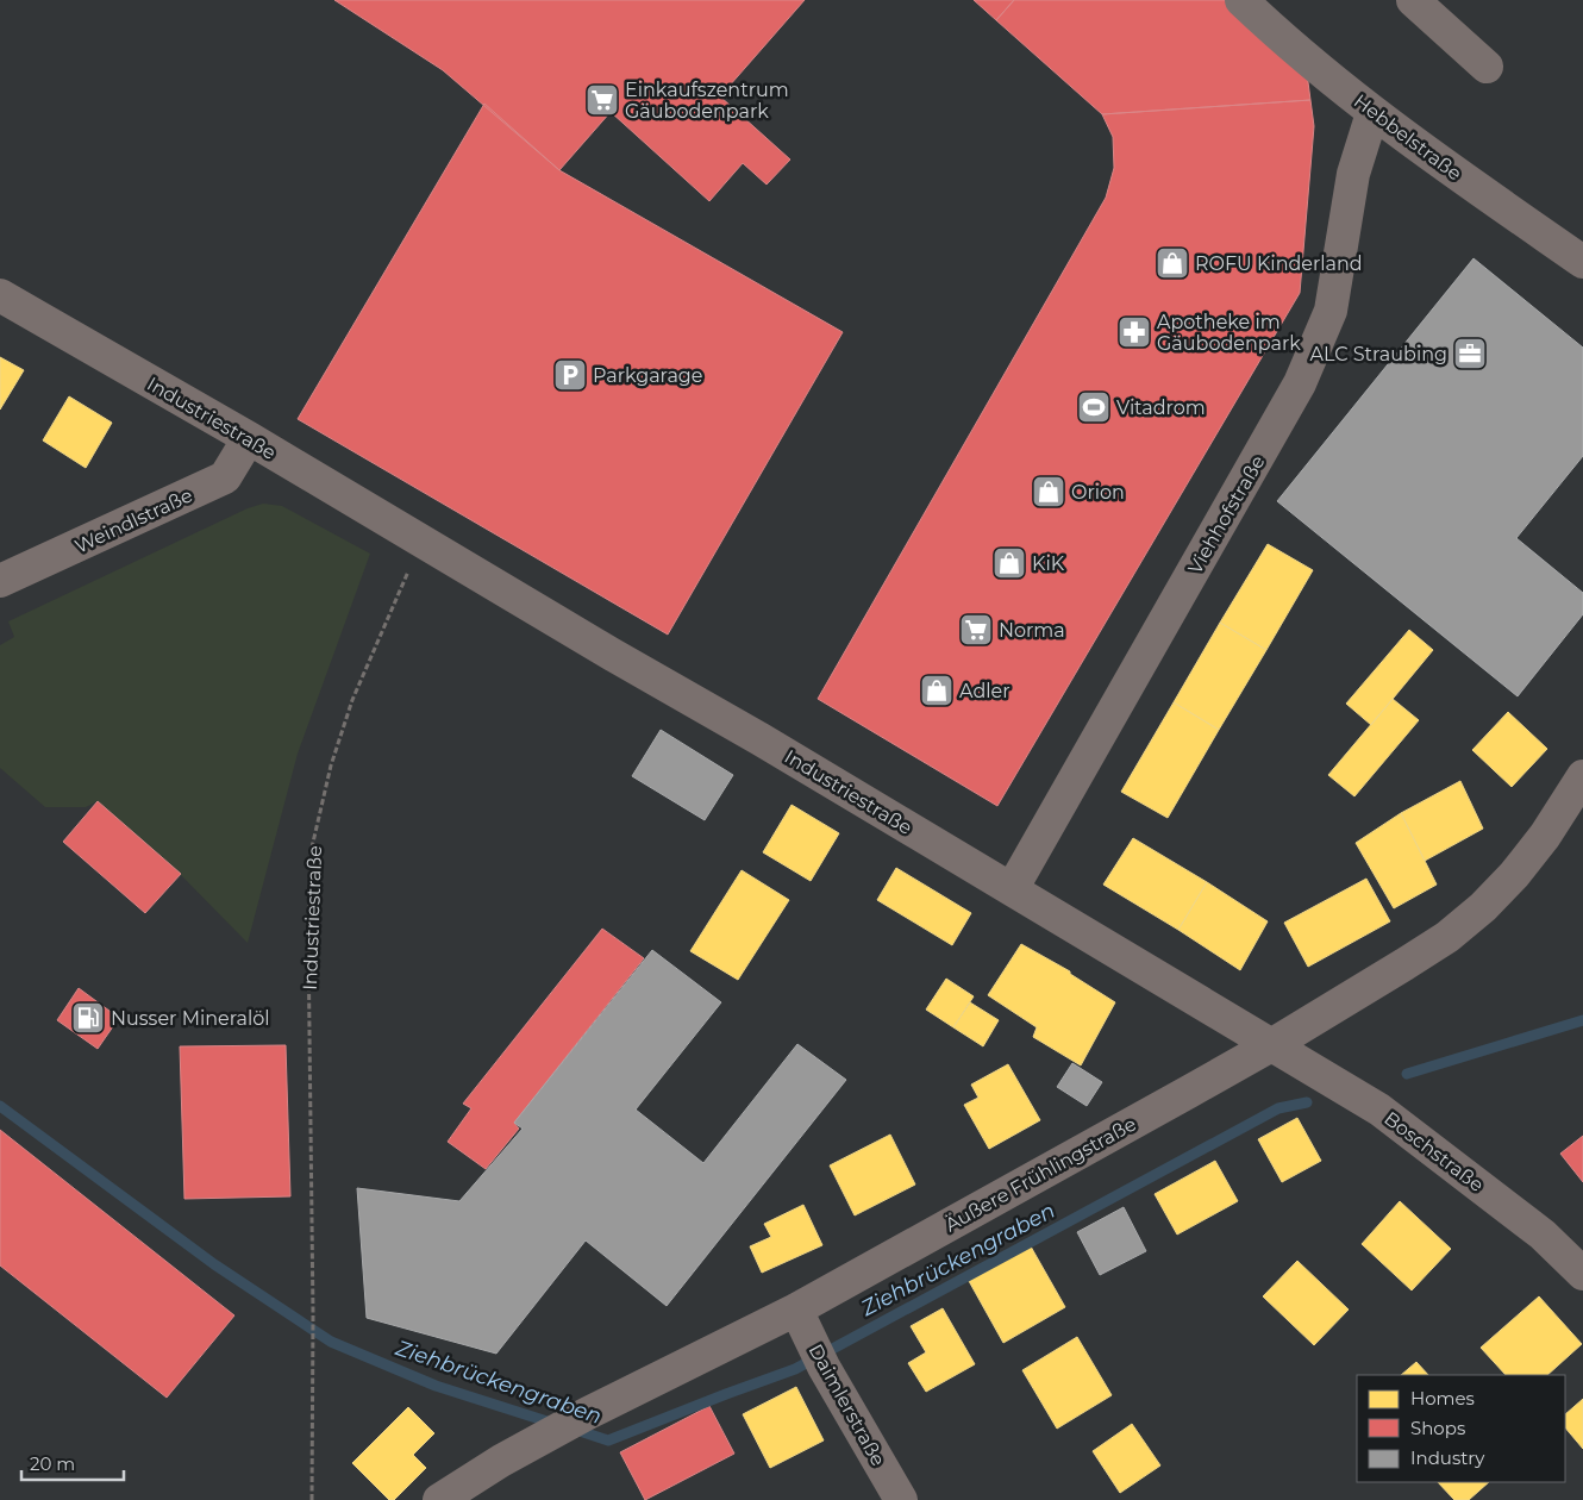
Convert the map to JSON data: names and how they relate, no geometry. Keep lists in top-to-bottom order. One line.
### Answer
{"streets":{"street":["Hebbelstraße","Industriestraße","Viehhofstraße","Weindlstraße","Boschstraße","Äußere Frühlingstraße","Daimlerstraße"]},"crossings":[["Hebbelstraße","Viehhofstraße"],["Industriestraße","Viehhofstraße"],["Industriestraße","Weindlstraße"],["Industriestraße","Boschstraße"],["Industriestraße","Äußere Frühlingstraße"],["Boschstraße","Äußere Frühlingstraße"],["Äußere Frühlingstraße","Daimlerstraße"]],"water":["Ziehbrückengraben"],"places":{"supermarket":["Einkaufszentrum Gäubodenpark","Norma"],"shop":["ROFU Kinderland","Orion","KiK","Adler"],"pharmacy":["Apotheke im Gäubodenpark"],"office":["ALC Straubing"],"parking":["Parkgarage"],"sports":["Vitadrom"],"fuel station":["Nusser Mineralöl"]},"legend":["Homes","Shops","Industry"],"scale_bar":"20 m"}
